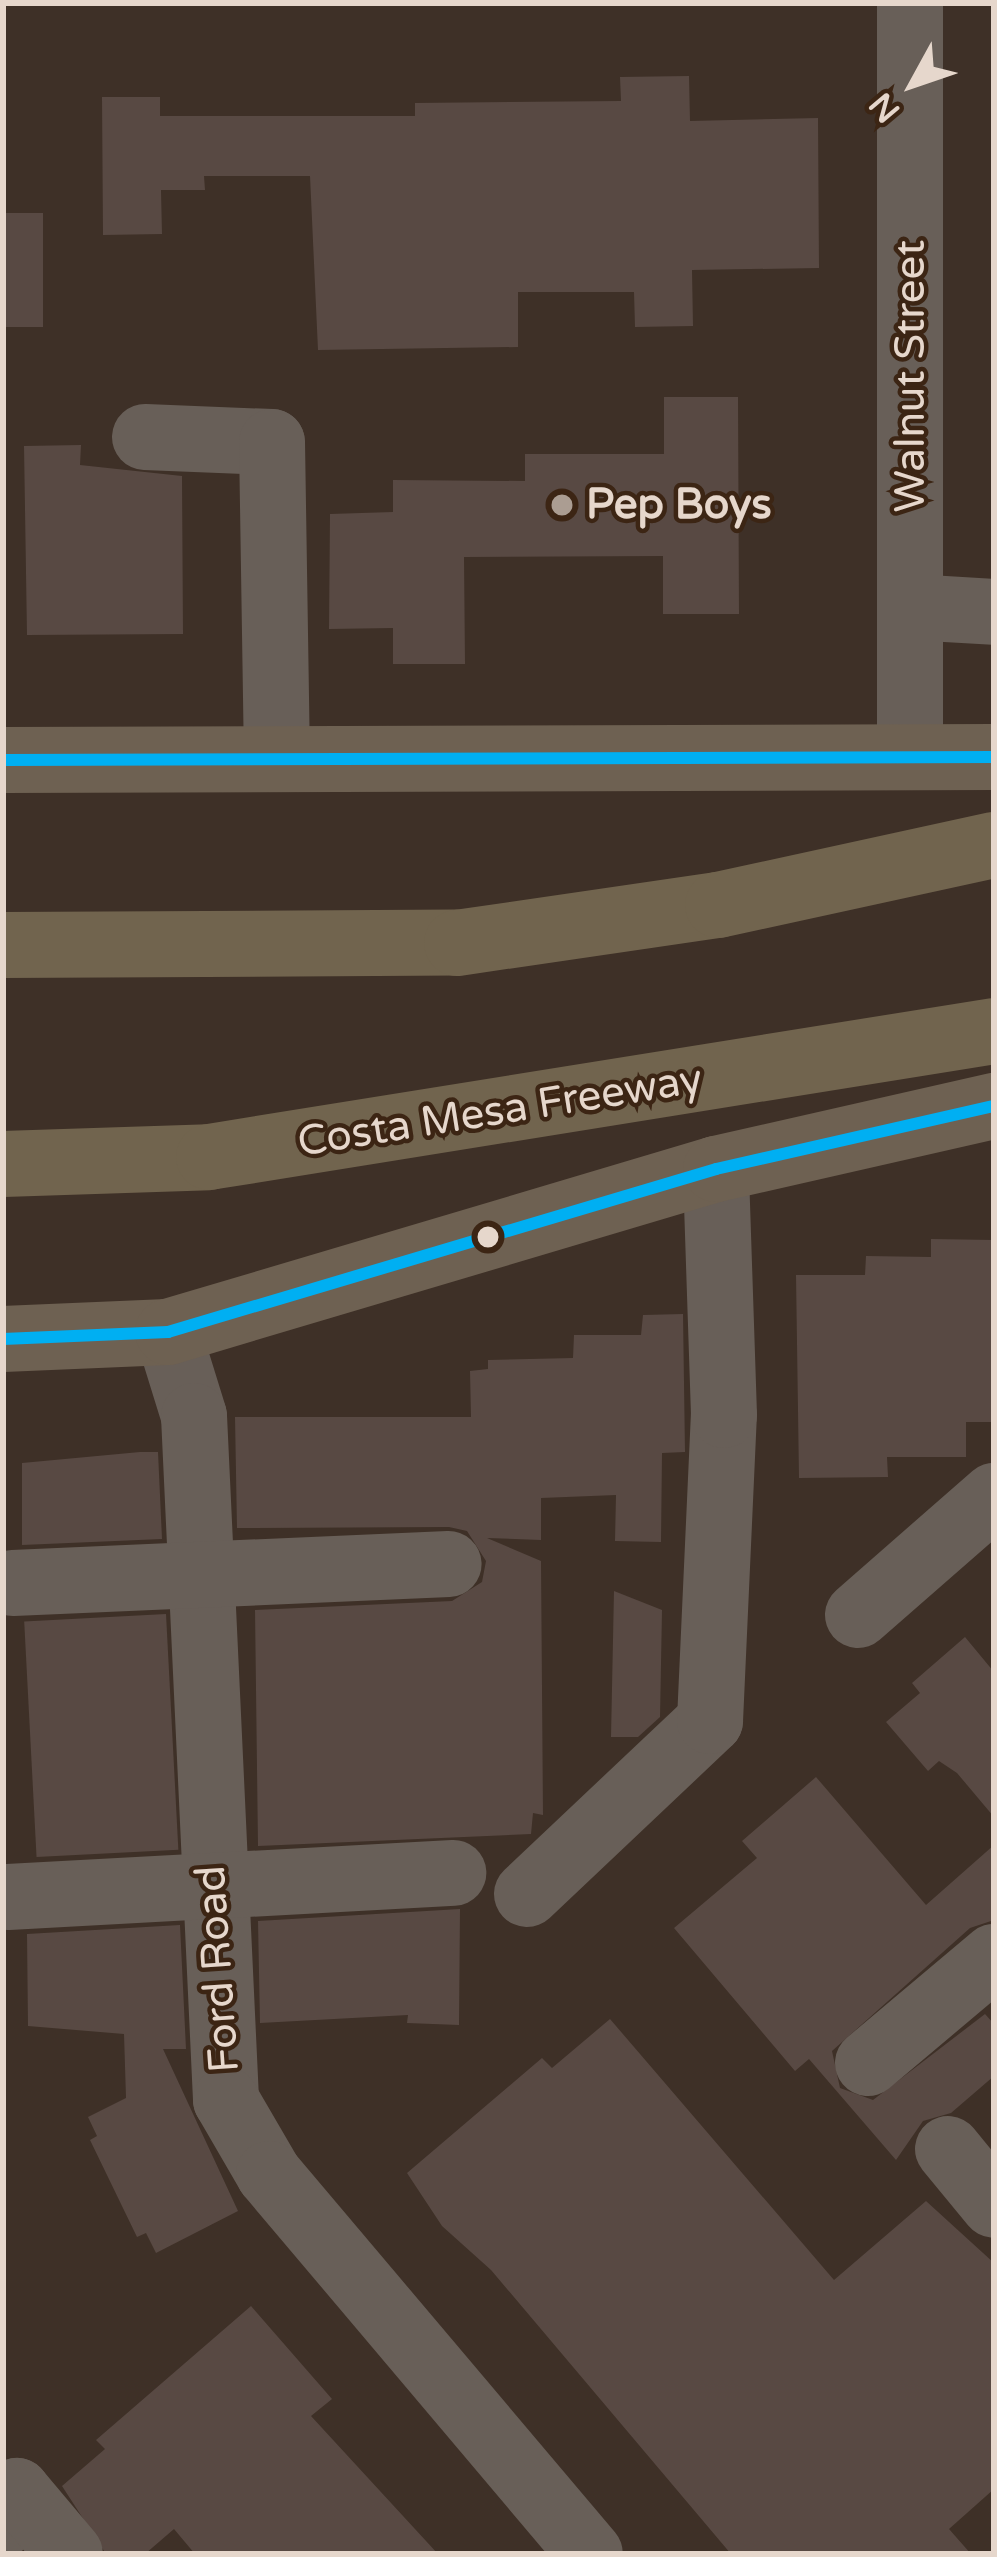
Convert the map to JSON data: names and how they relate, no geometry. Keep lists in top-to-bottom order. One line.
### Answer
{"streets":{"highway":["Costa Mesa Freeway"],"street":["Walnut Street","Ford Road"]},"places":["Pep Boys"],"north":"bottom left"}
